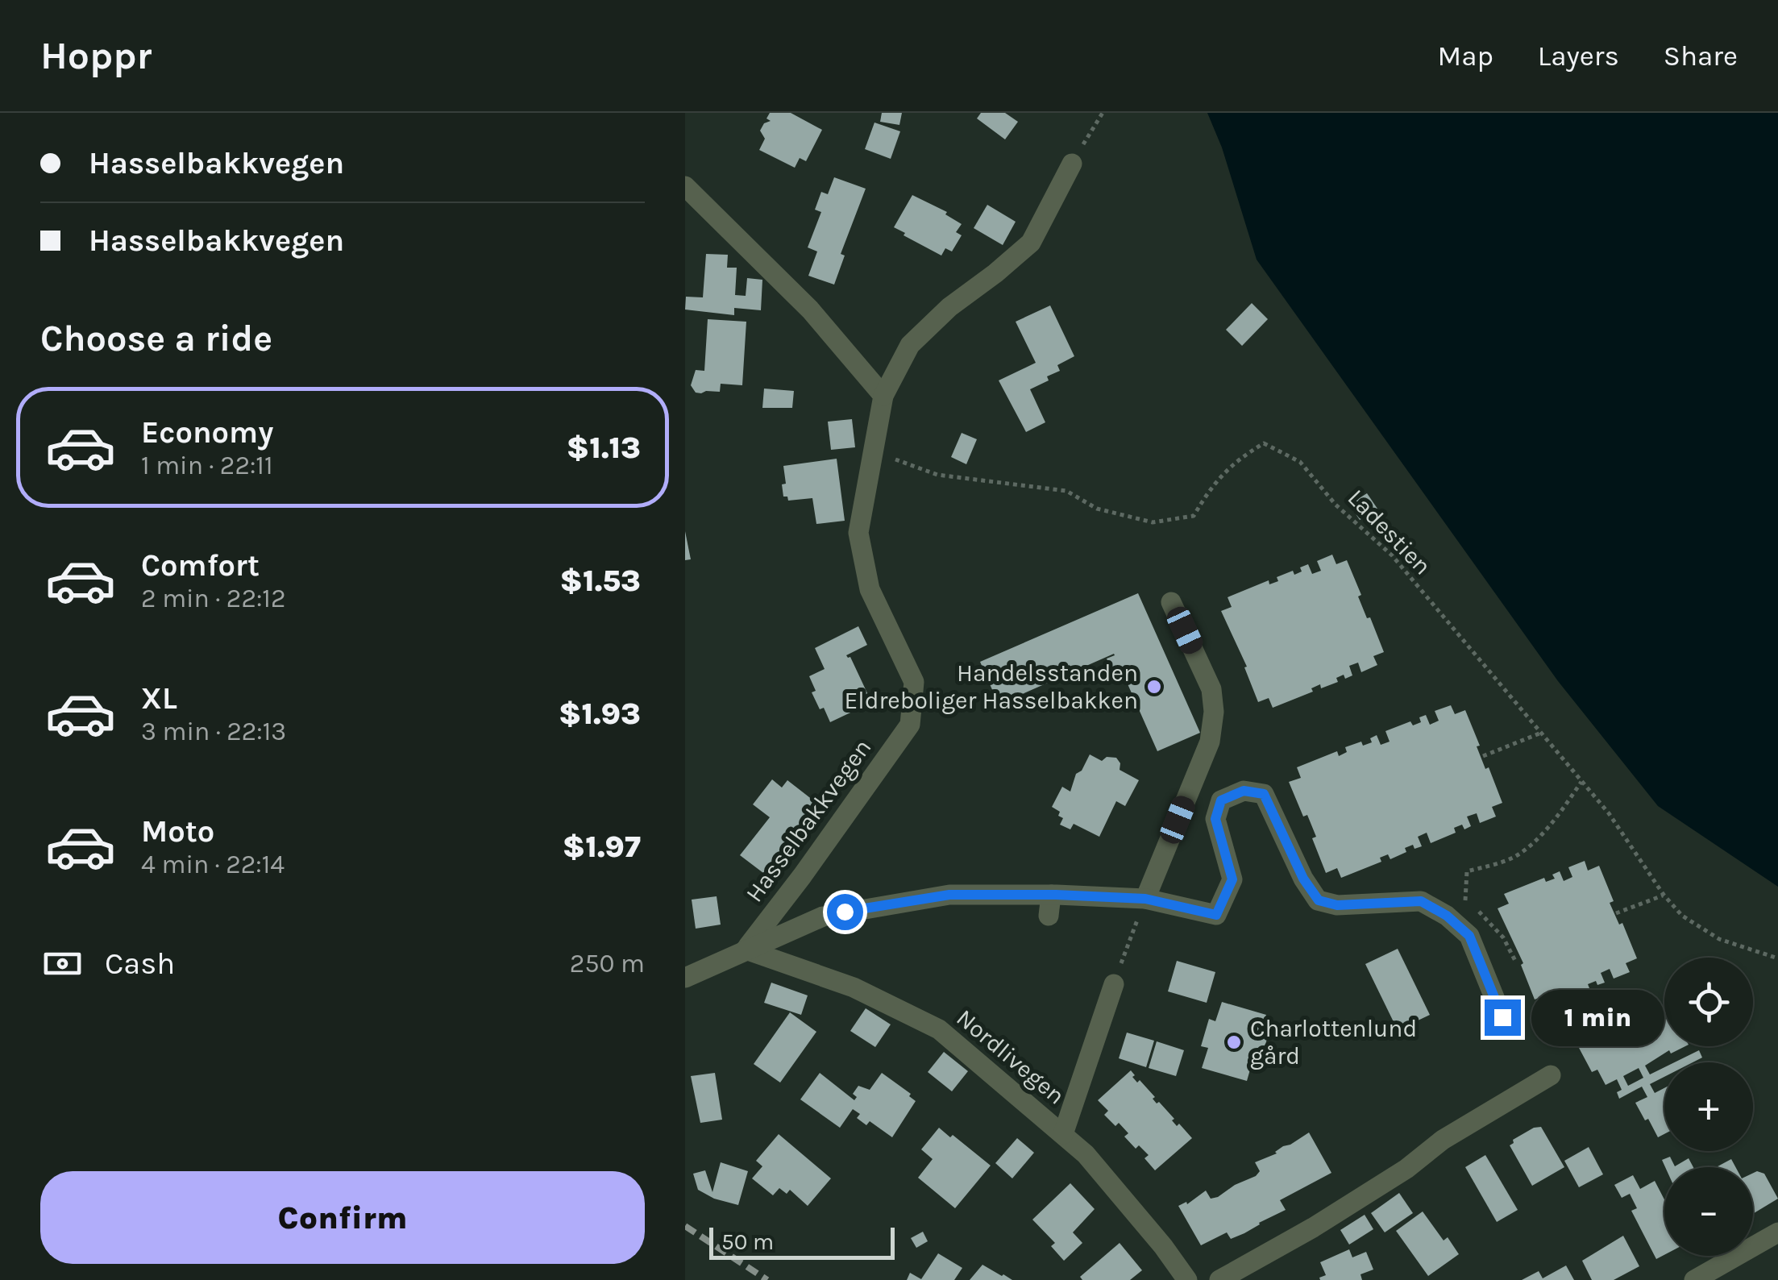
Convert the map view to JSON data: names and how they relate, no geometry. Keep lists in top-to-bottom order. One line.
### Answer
{"streets":{"street":["Hasselbakkvegen","Nordlivegen"],"path":["Ladestien"]},"crossings":[["Ladestien","Hasselbakkvegen"],["Hasselbakkvegen","Nordlivegen"]],"places":["Handelsstanden Eldreboliger Hasselbakken","Charlottenlund gård"],"scale_bar":"50 m","page":{"header":"Hoppr","nav":["Map","Layers","Share"],"banner":["Hasselbakkvegen","Hasselbakkvegen"],"heading":"Choose a ride","list":[{"name":"Economy","note":"1 min · 22:11","value":"$1.13"},{"name":"Comfort","note":"2 min · 22:12","value":"$1.53"},{"name":"XL","note":"3 min · 22:13","value":"$1.93"},{"name":"Moto","note":"4 min · 22:14","value":"$1.97"}],"pay":["Cash","250 m"],"map_buttons":["+","−"],"bubble":"1 min","buttons":"Confirm","scale":"50 m"}}
